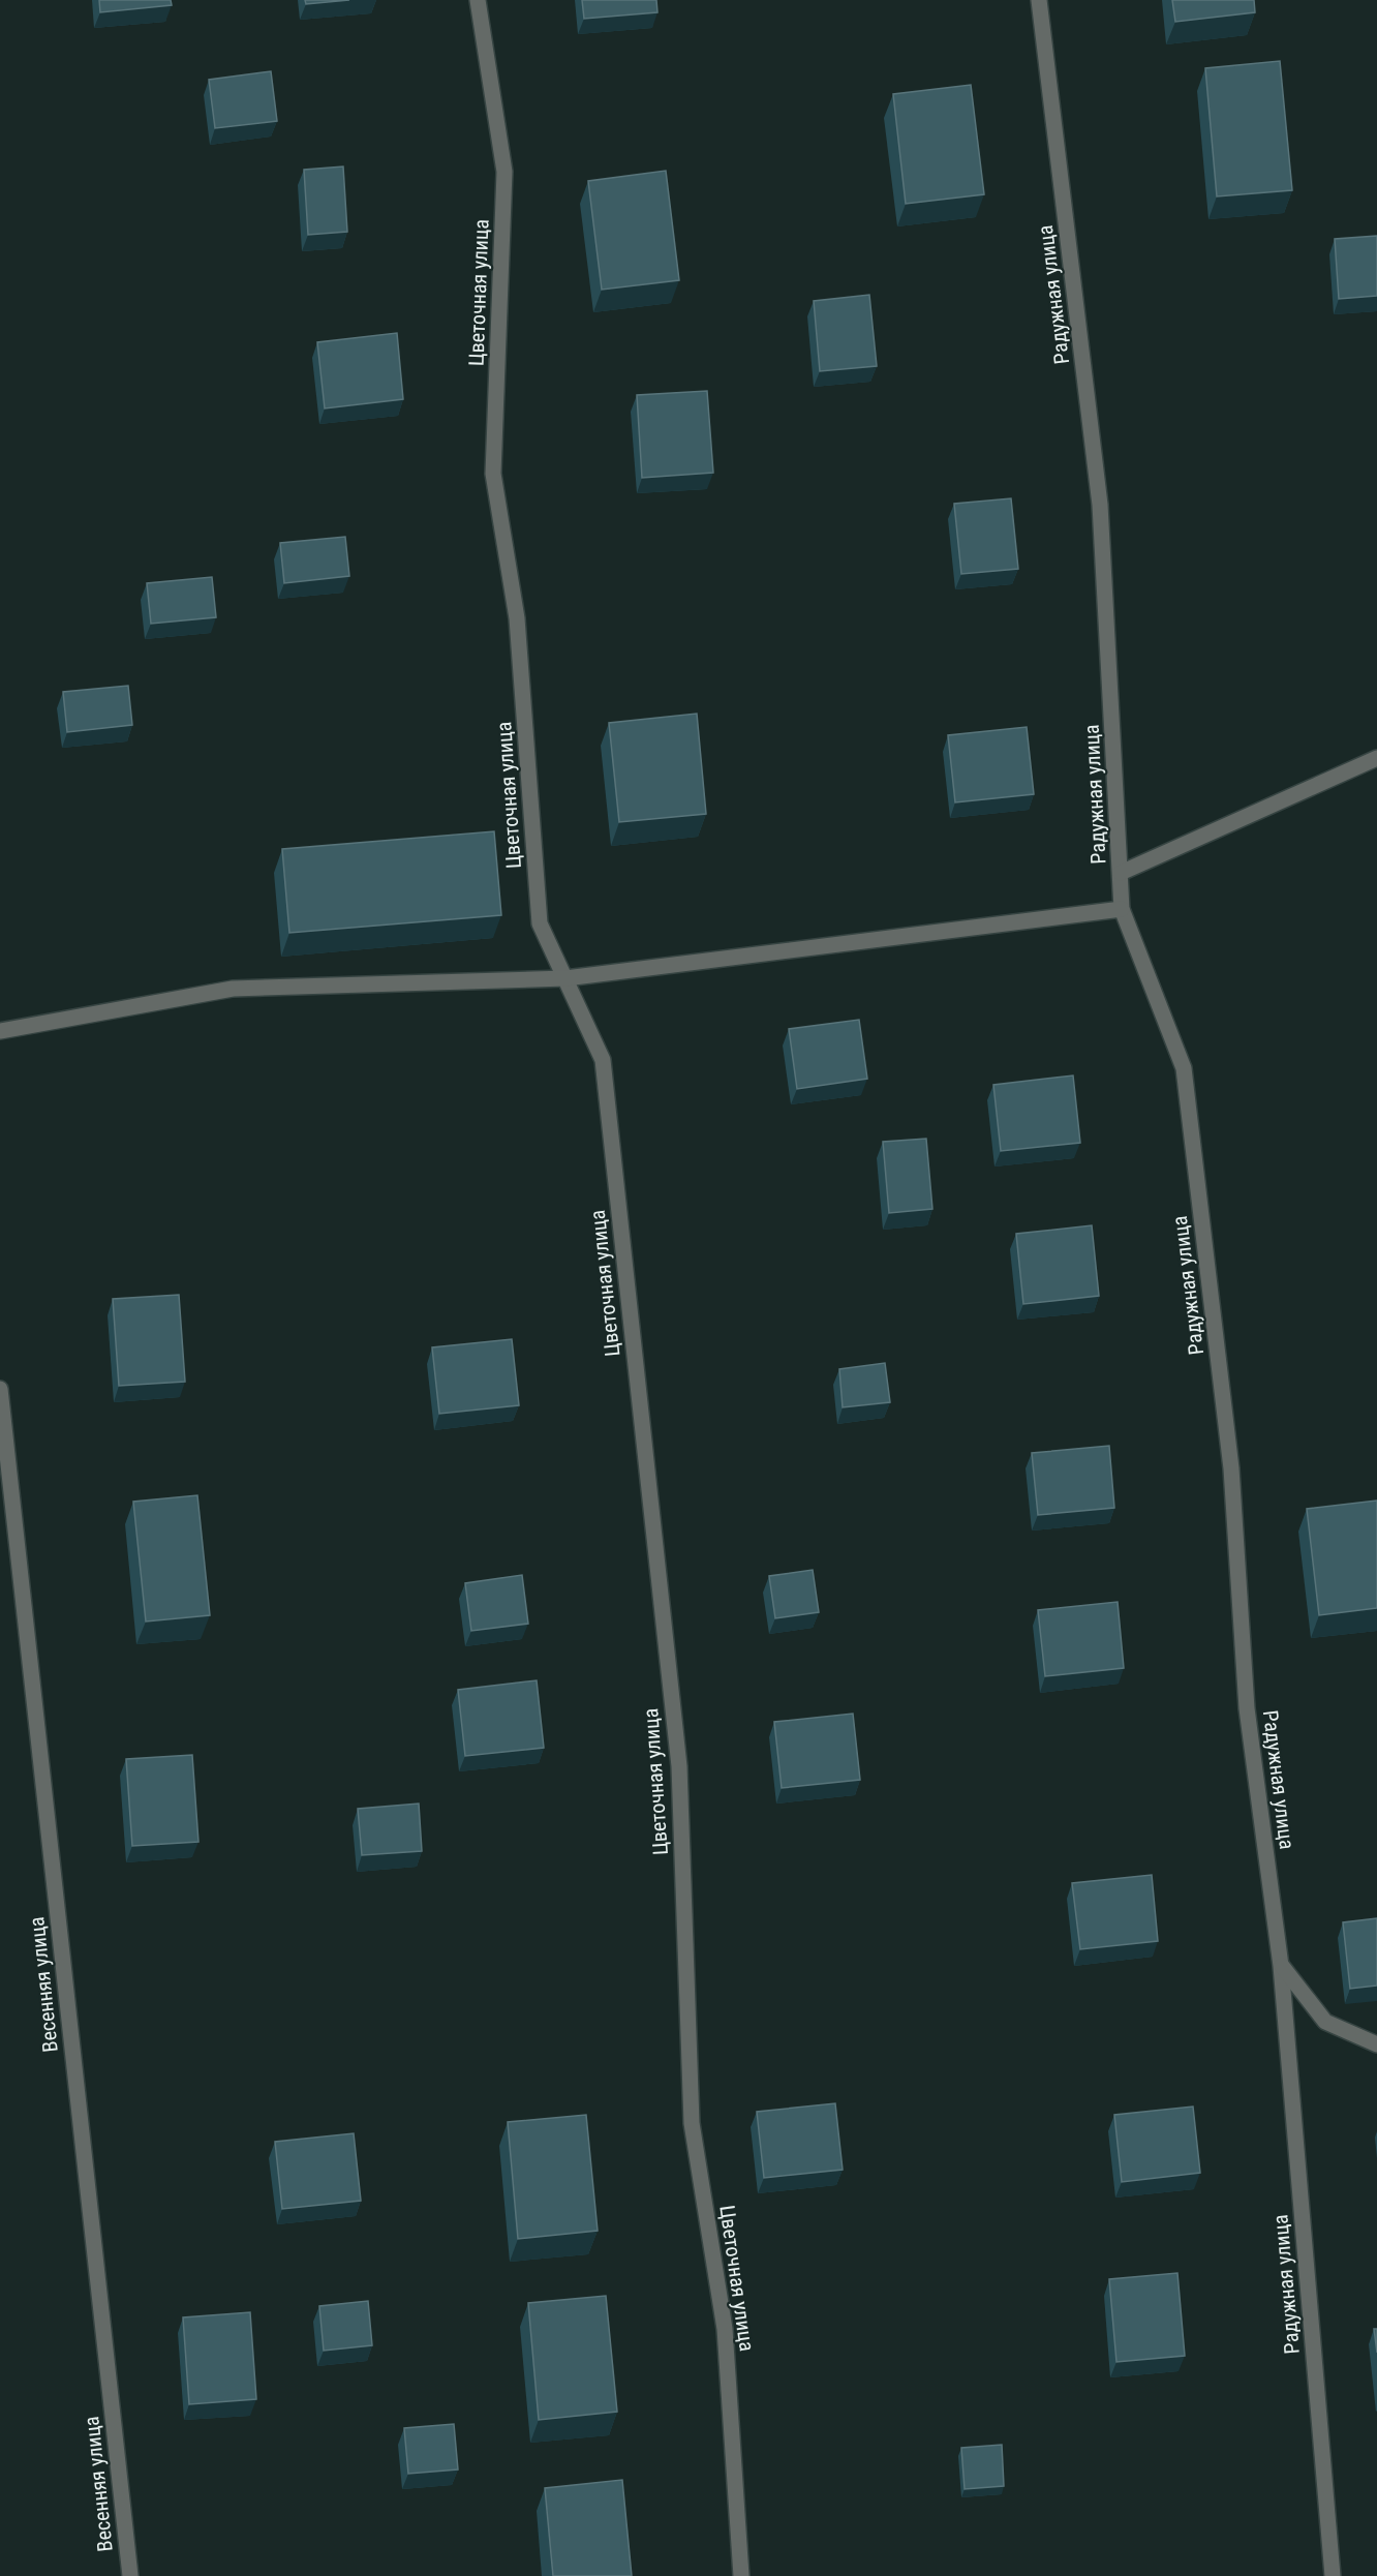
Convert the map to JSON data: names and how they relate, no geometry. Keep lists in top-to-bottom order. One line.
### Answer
{"streets":{"street":["Цветочная улица","Радужная улица","Весенняя улица"]}}
